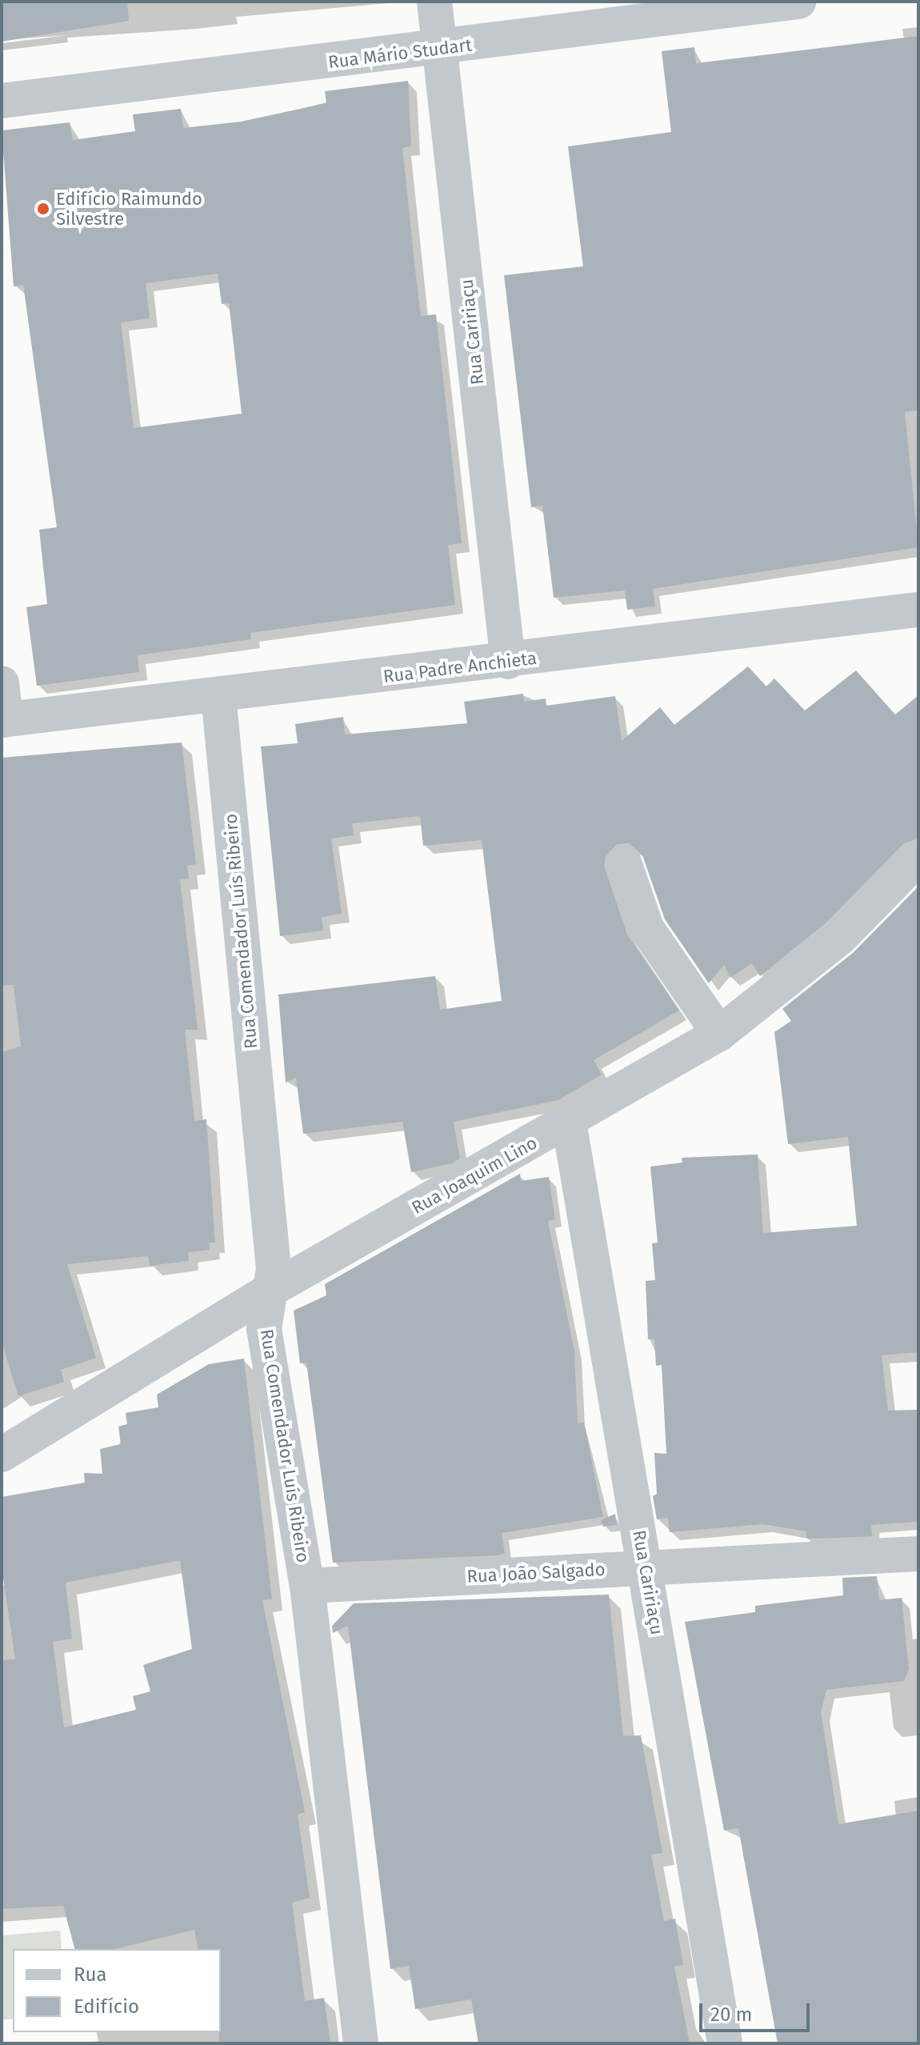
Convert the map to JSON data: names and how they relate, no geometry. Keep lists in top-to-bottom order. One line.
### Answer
{"streets":{"street":["Rua Mário Studart","Rua Caririaçu","Rua Padre Anchieta","Rua Comendador Luís Ribeiro","Rua Joaquim Lino","Rua João Salgado"]},"crossings":[["Rua Mário Studart","Rua Caririaçu"],["Rua Caririaçu","Rua Padre Anchieta"],["Rua Caririaçu","Rua Joaquim Lino"],["Rua Caririaçu","Rua João Salgado"],["Rua Padre Anchieta","Rua Comendador Luís Ribeiro"],["Rua Comendador Luís Ribeiro","Rua Joaquim Lino"],["Rua Comendador Luís Ribeiro","Rua João Salgado"]],"places":["Edifício Raimundo Silvestre"],"legend":["Rua","Edifício"],"scale_bar":"20 m"}
